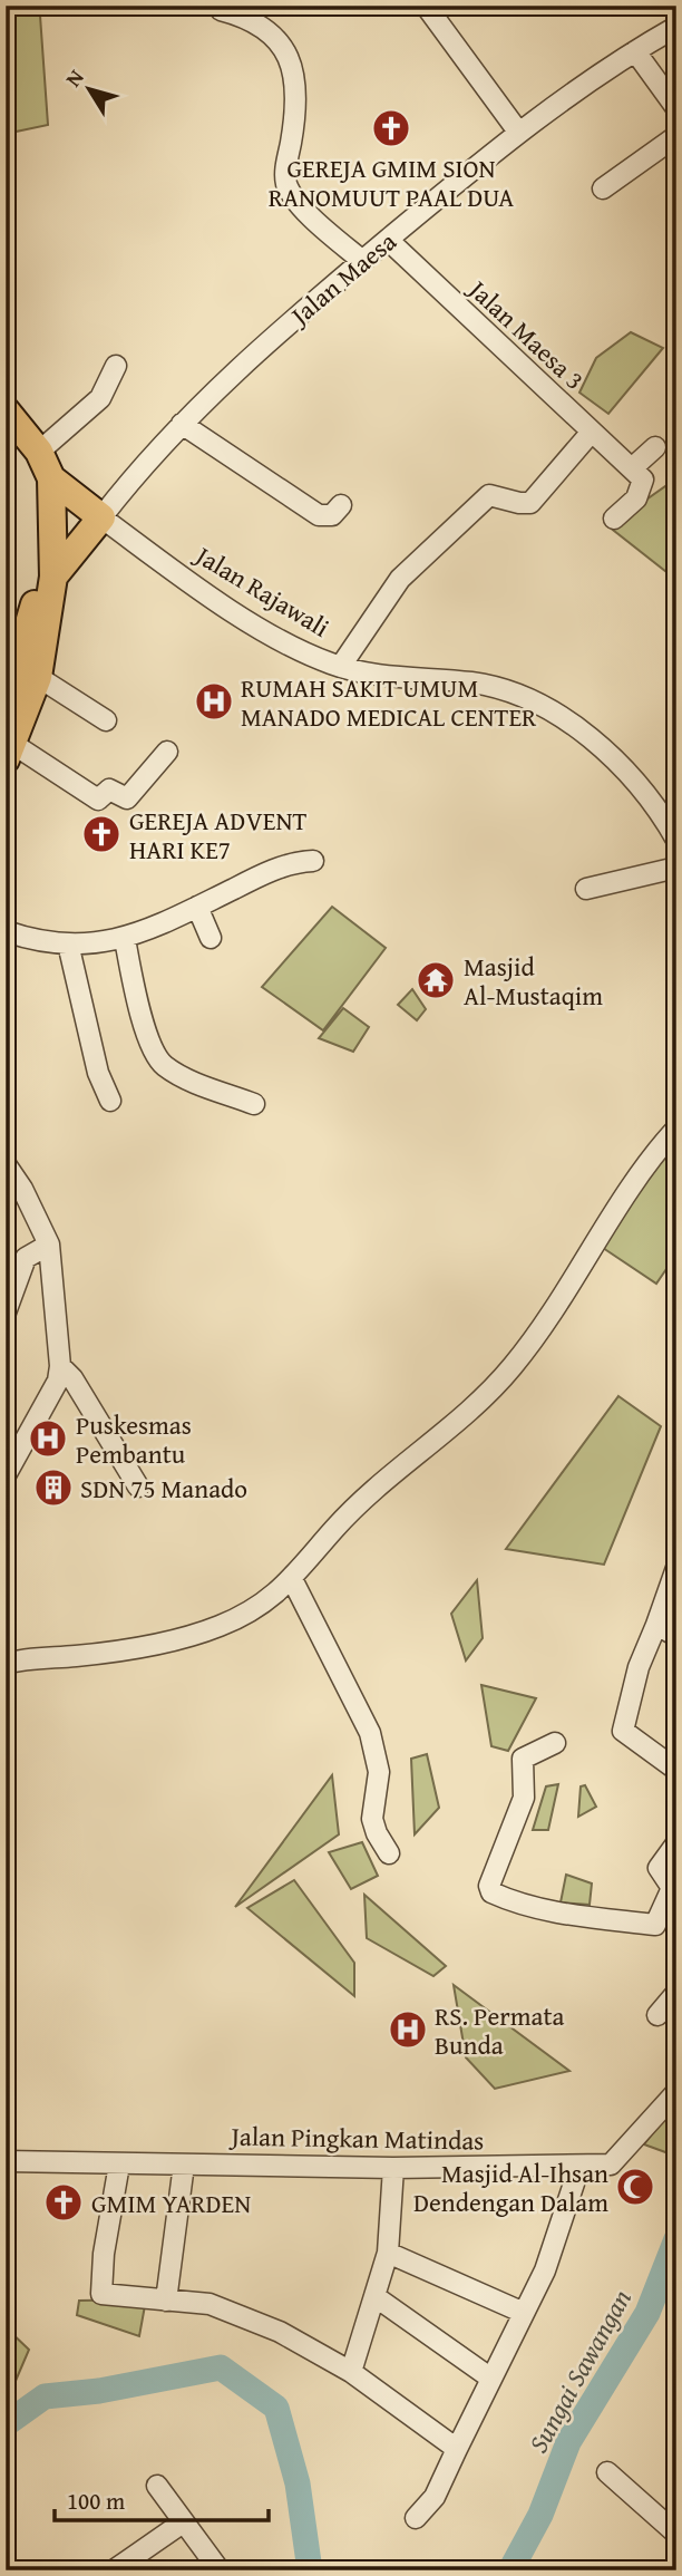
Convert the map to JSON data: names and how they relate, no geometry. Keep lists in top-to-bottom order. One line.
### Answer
{"streets":{"highway":["Jalan Maesa"],"street":["Jalan Maesa 3","Jalan Rajawali","Jalan Pingkan Matindas"]},"crossings":[["Jalan Maesa","Jalan Maesa 3"],["Jalan Maesa","Jalan Rajawali"]],"water":["Sungai Sawangan"],"places":{"church":["GEREJA GMIM SION RANOMUUT PAAL DUA","GEREJA ADVENT HARI KE7","GMIM YARDEN"],"hospital":["RUMAH SAKIT UMUM MANADO MEDICAL CENTER","Puskesmas Pembantu","RS. Permata Bunda"],"temple":["Masjid Al-Mustaqim"],"building":["SDN 75 Manado"],"mosque":["Masjid Al-Ihsan Dendengan Dalam"]},"scale_bar":"100 m","north":"top left"}
